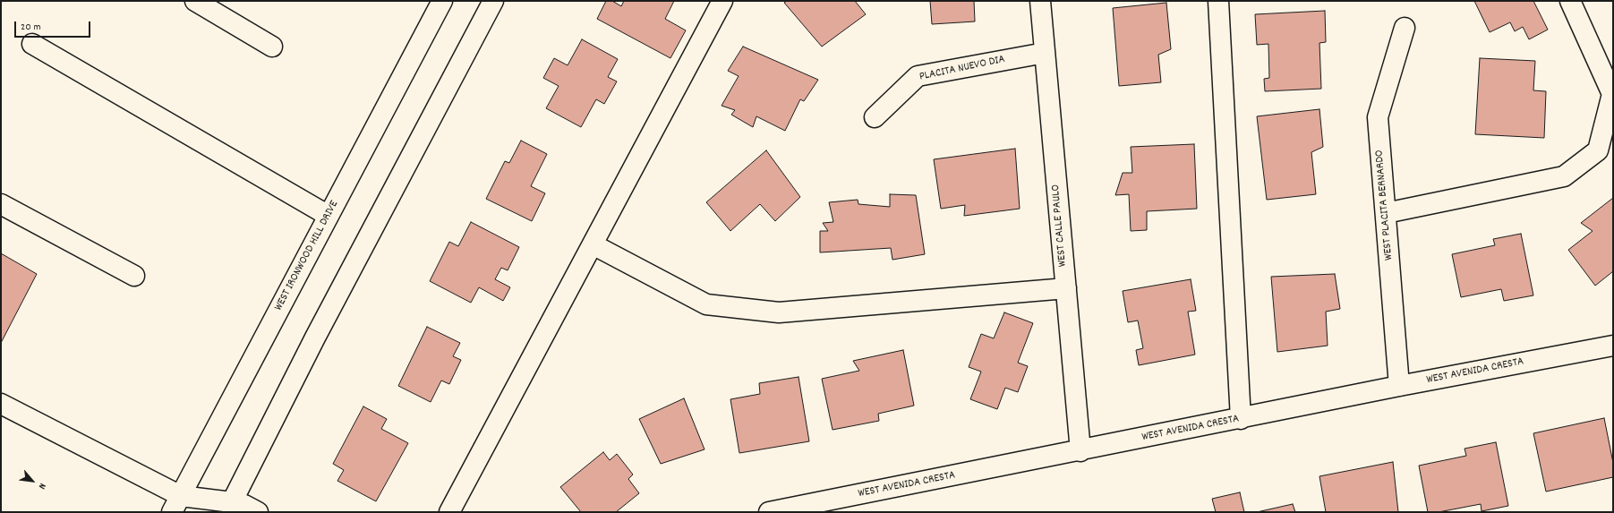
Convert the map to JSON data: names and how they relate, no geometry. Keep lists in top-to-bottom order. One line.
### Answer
{"streets":{"street":["PLACITA NUEVO DIA","WEST PLACITA BERNARDO","WEST CALLE PAULO","WEST IRONWOOD HILL DRIVE","WEST AVENIDA CRESTA"]},"crossings":[["PLACITA NUEVO DIA","WEST CALLE PAULO"],["WEST PLACITA BERNARDO","WEST AVENIDA CRESTA"],["WEST CALLE PAULO","WEST AVENIDA CRESTA"]],"scale_bar":"20 m","north":"bottom right"}
